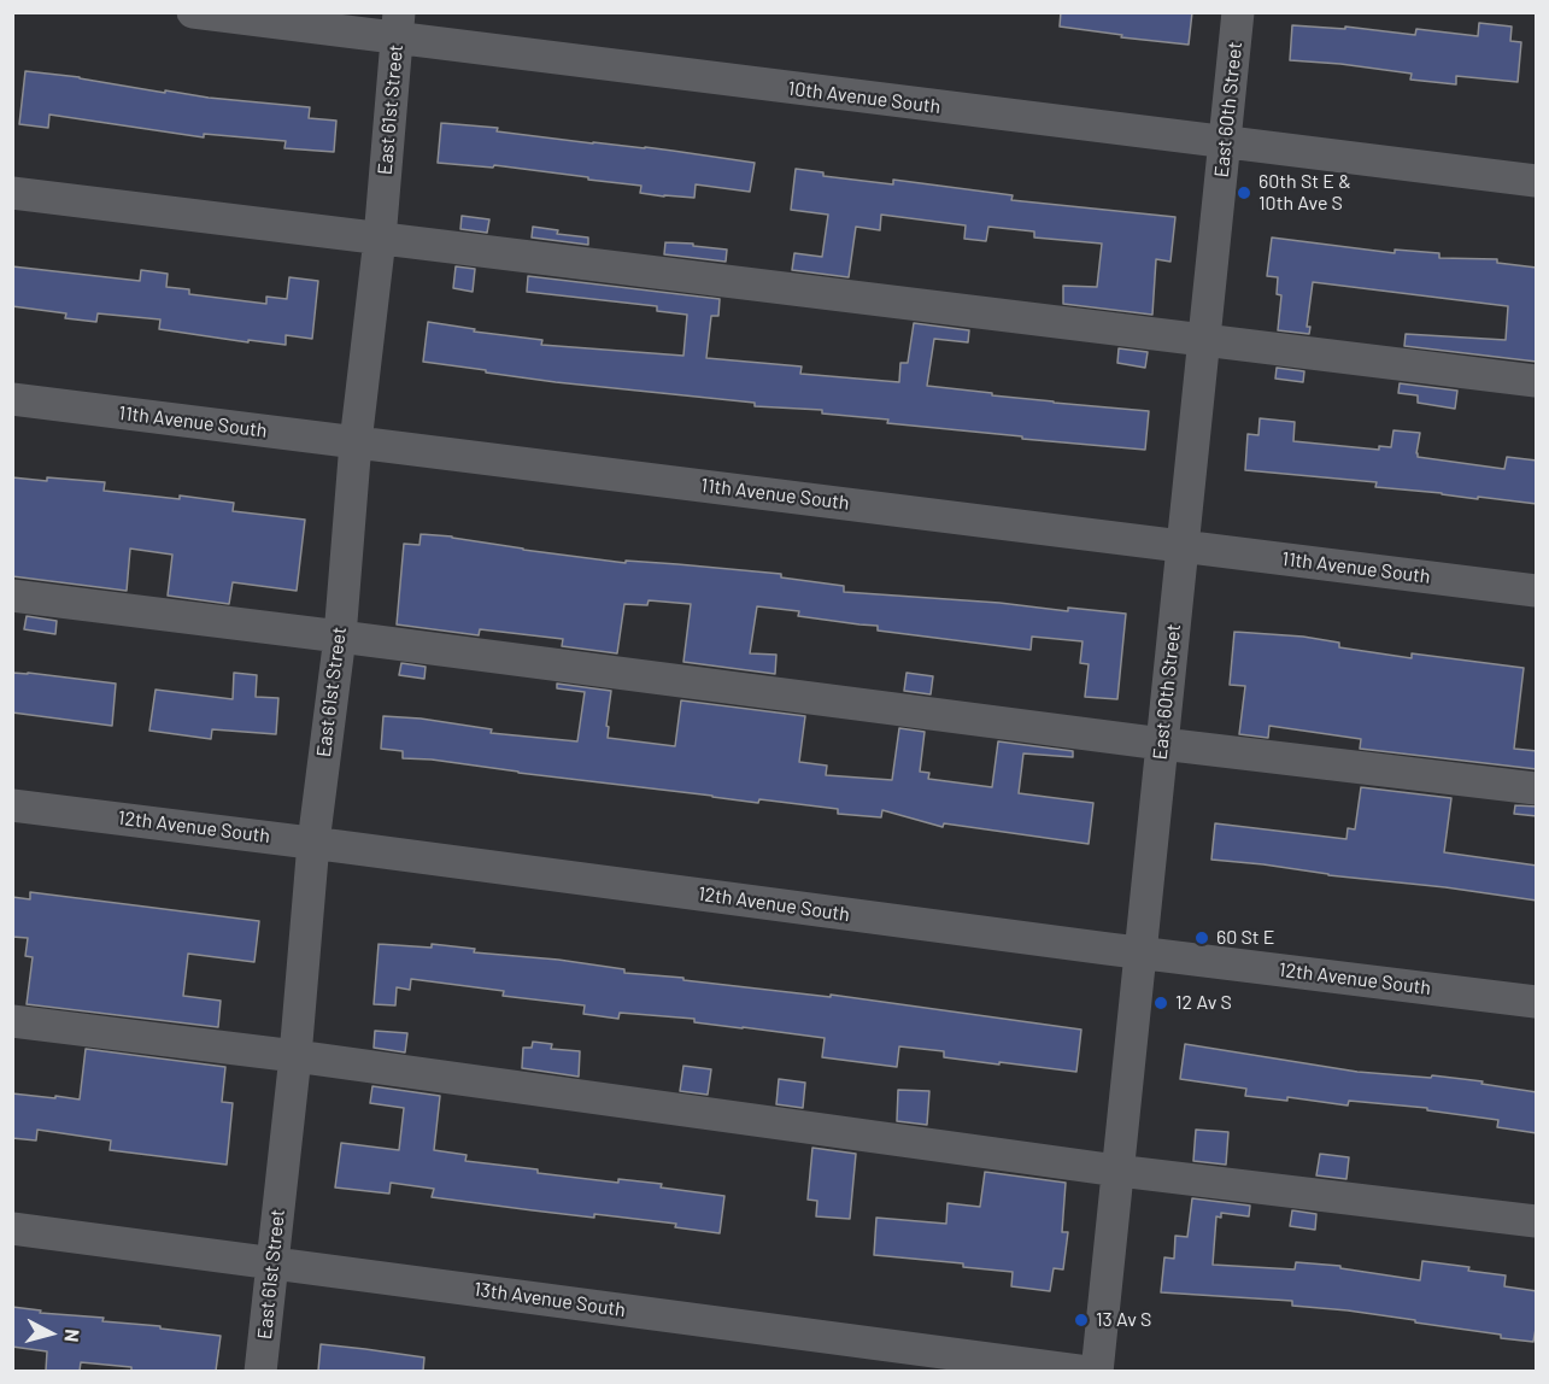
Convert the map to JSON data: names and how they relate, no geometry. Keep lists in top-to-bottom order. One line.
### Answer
{"streets":{"street":["10th Avenue South","East 61st Street","East 60th Street","11th Avenue South","12th Avenue South","13th Avenue South"]},"crossings":[["10th Avenue South","East 61st Street"],["10th Avenue South","East 60th Street"],["East 61st Street","11th Avenue South"],["East 61st Street","12th Avenue South"],["East 61st Street","13th Avenue South"],["East 60th Street","11th Avenue South"],["East 60th Street","12th Avenue South"]],"places":["60th St E & 10th Ave S","60 St E","12 Av S","13 Av S"],"north":"right"}
